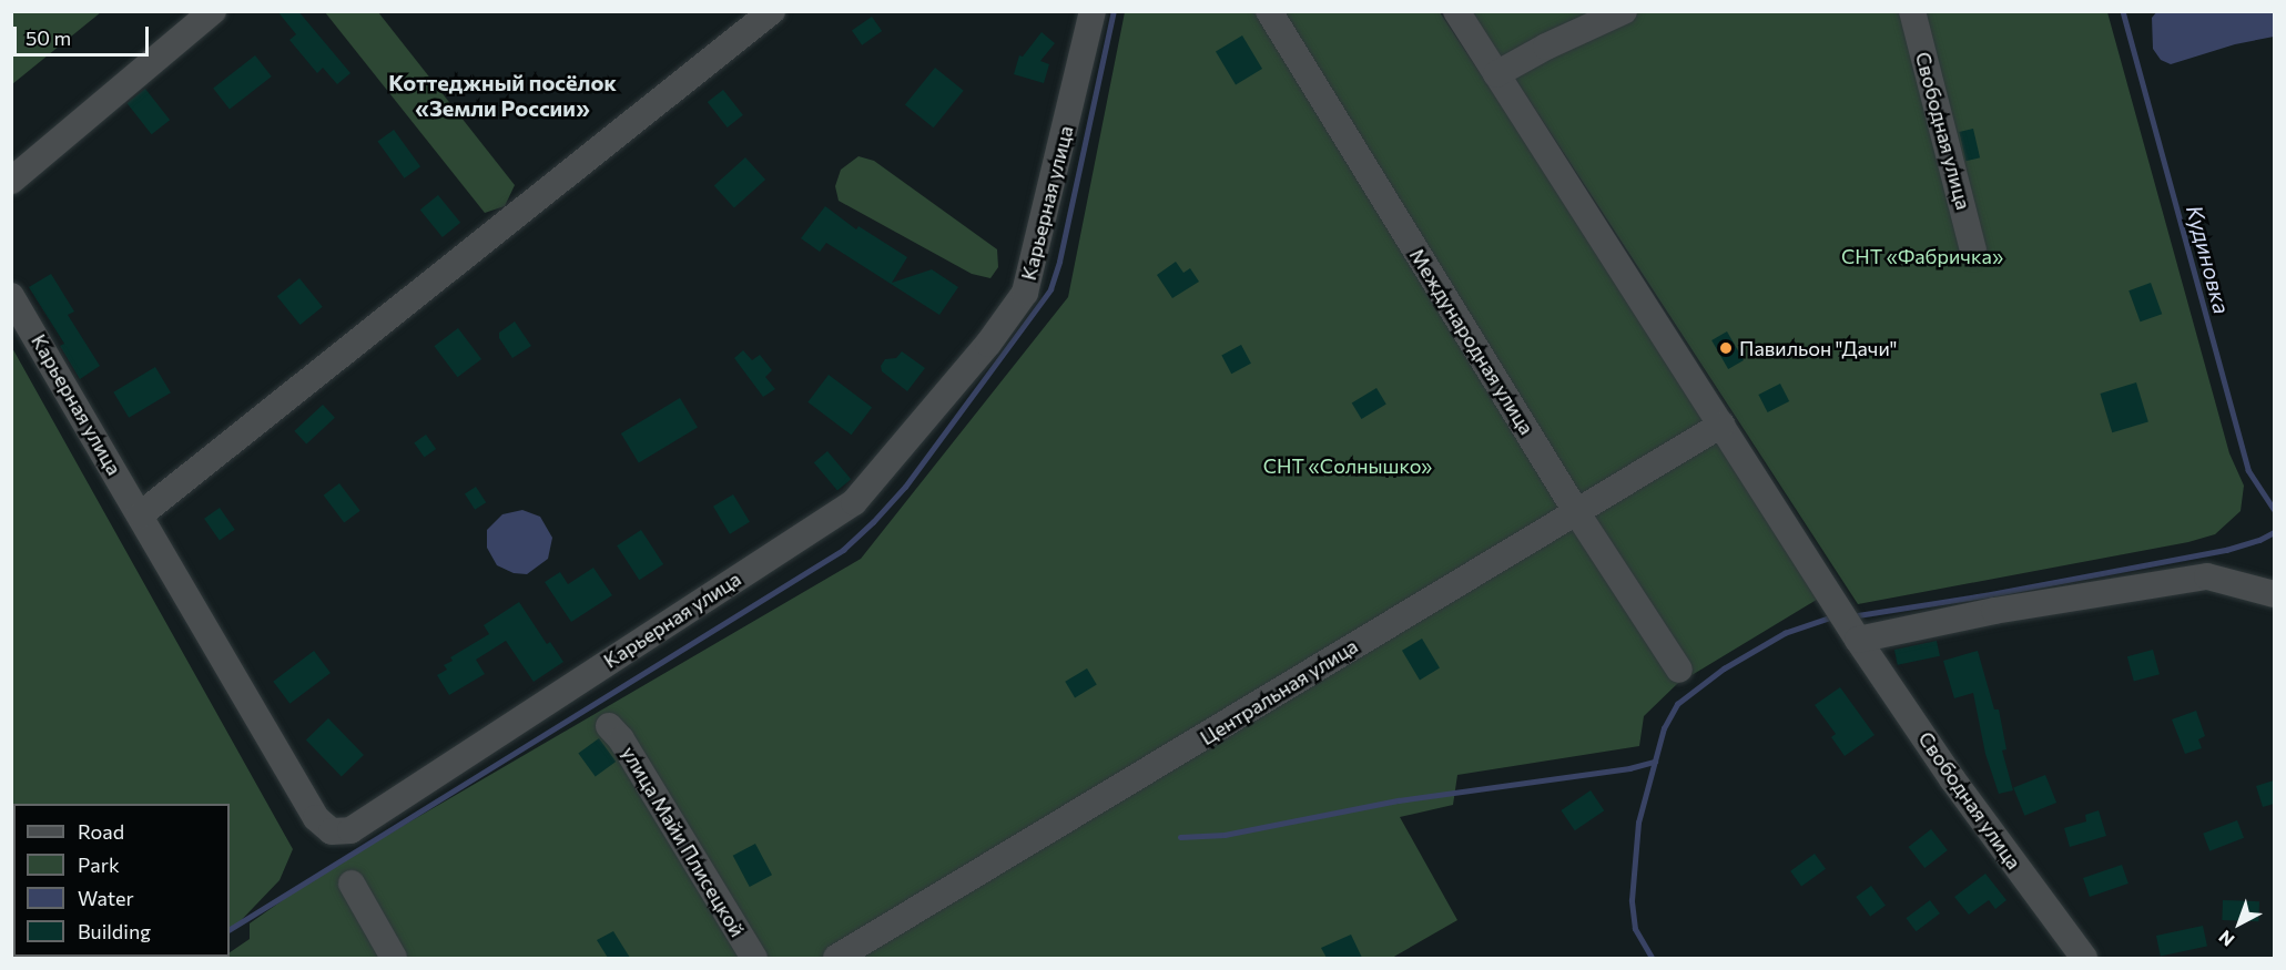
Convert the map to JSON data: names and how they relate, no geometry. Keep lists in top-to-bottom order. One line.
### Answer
{"streets":{"street":["Свободная улица","Карьерная улица","Международная улица","Центральная улица","улица Майи Плисецкой"]},"crossings":[["Свободная улица","Центральная улица"],["Международная улица","Центральная улица"]],"districts":["Коттеджный посёлок «Земли России»"],"water":["Кудиновка"],"parks":["СНТ «Фабричка»","СНТ «Солнышко»"],"places":["Павильон \"Дачи\""],"legend":["Road","Park","Water","Building"],"scale_bar":"50 m","north":"bottom left"}
